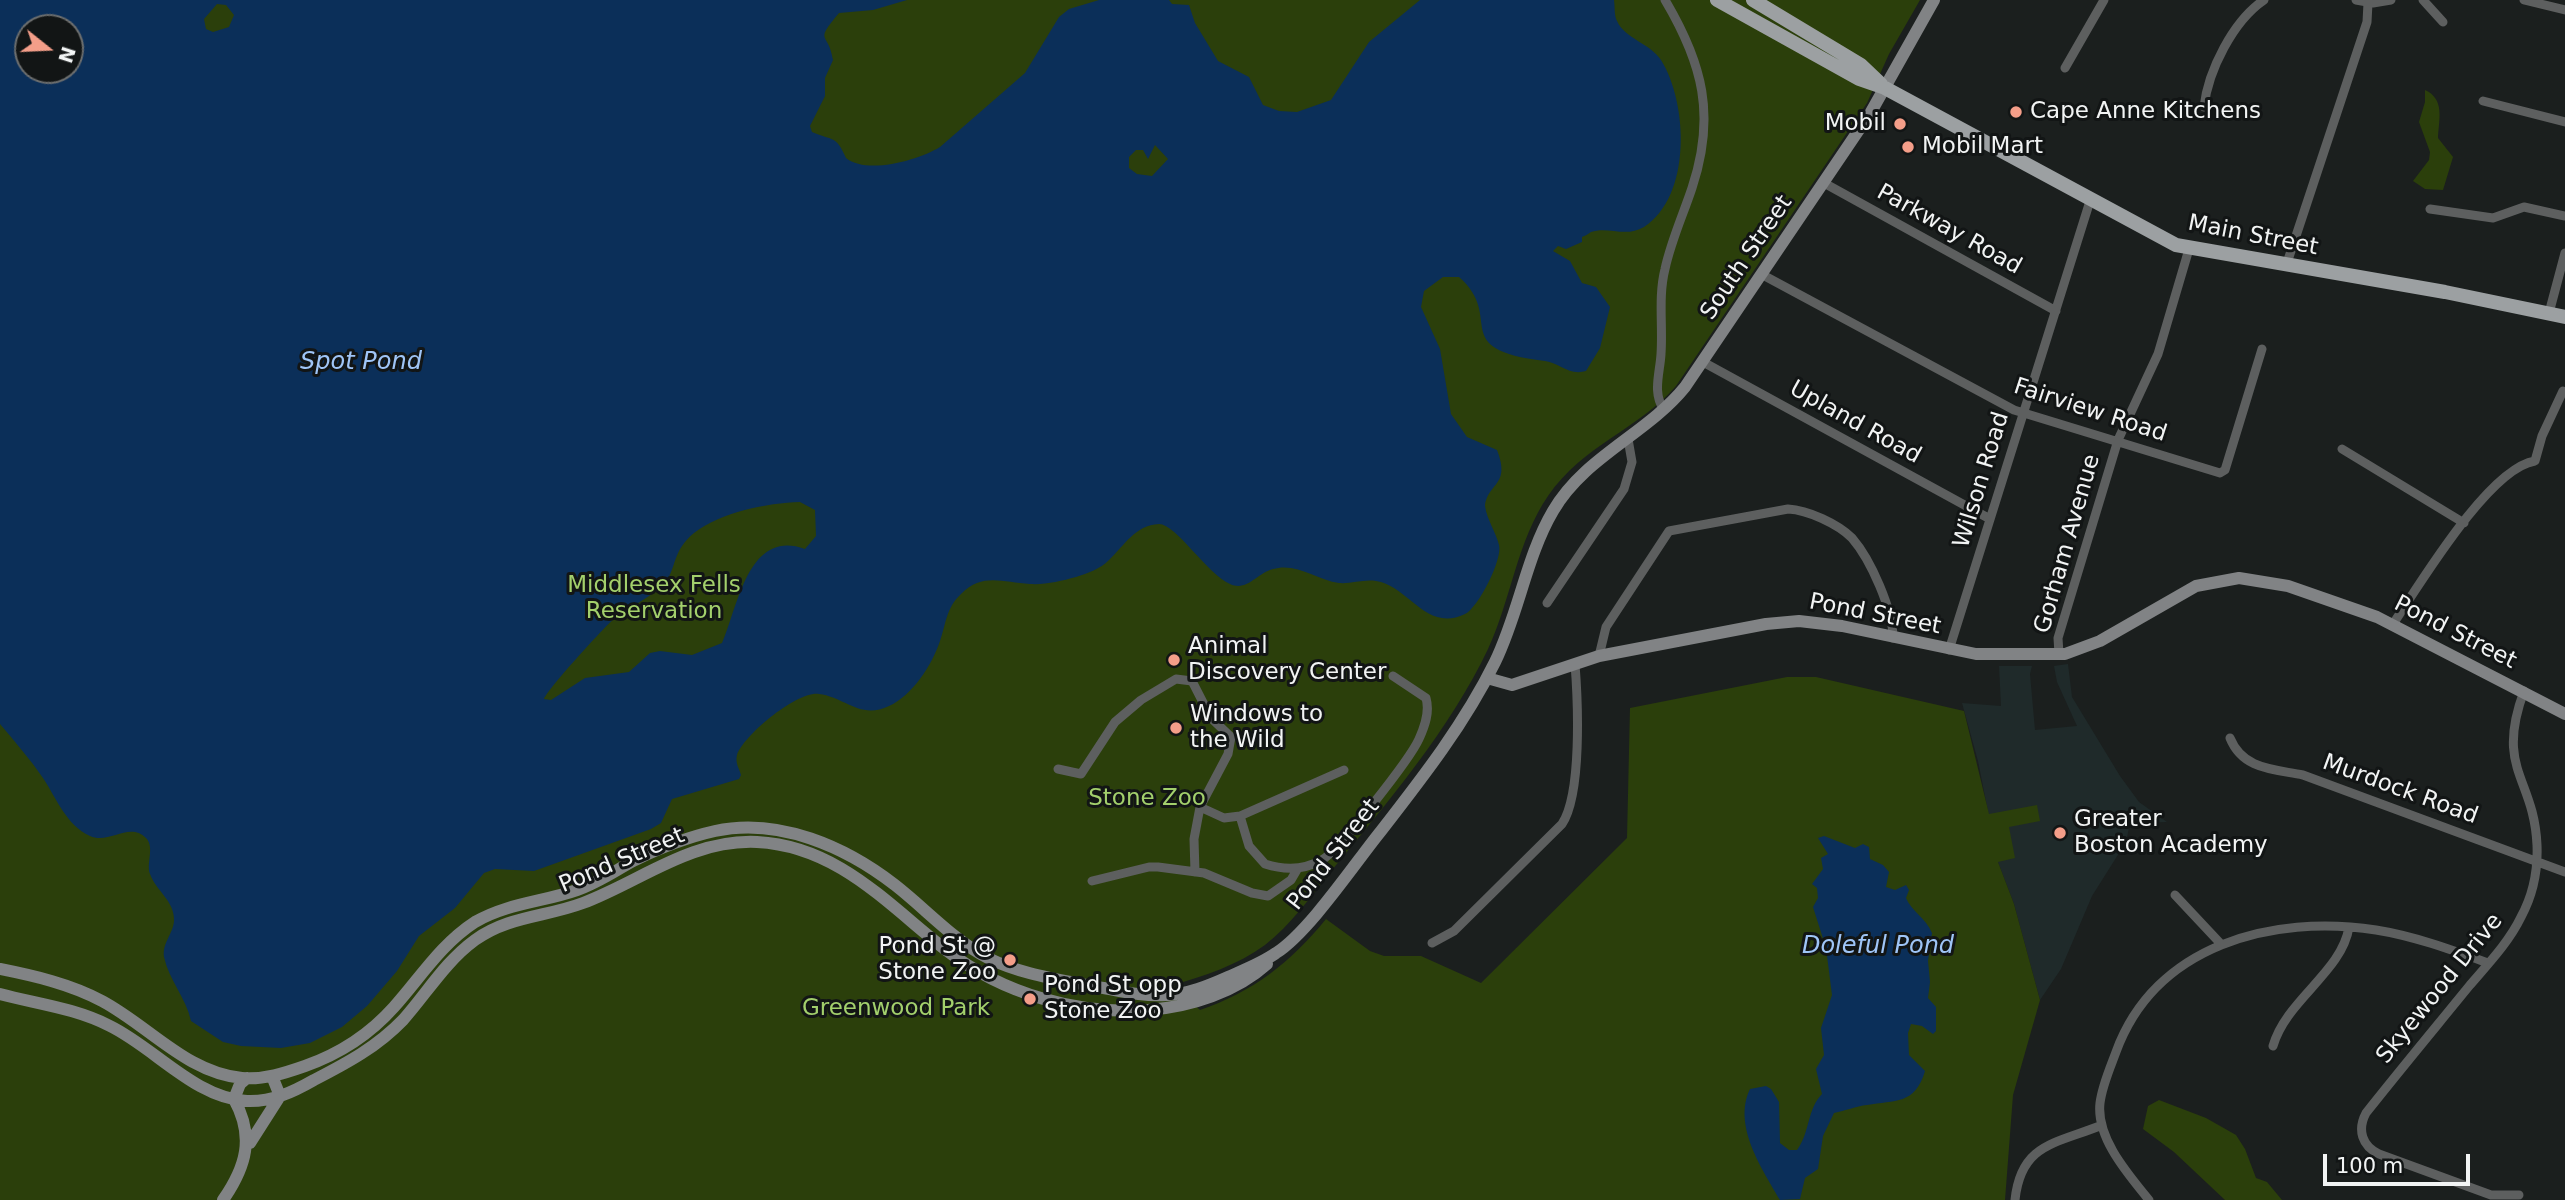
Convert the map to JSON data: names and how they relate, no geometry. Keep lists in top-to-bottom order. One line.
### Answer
{"streets":{"main road":["Main Street","South Street","Pond Street"],"street":["Parkway Road","Fairview Road","Upland Road","Wilson Road","Gorham Avenue","Murdock Road","Skyewood Drive"]},"crossings":[["Parkway Road","South Street"],["Parkway Road","Wilson Road"],["Main Street","South Street"],["Main Street","Wilson Road"],["Main Street","Gorham Avenue"],["South Street","Fairview Road"],["South Street","Upland Road"],["South Street","Pond Street"],["Fairview Road","Wilson Road"],["Fairview Road","Gorham Avenue"],["Upland Road","Wilson Road"],["Wilson Road","Pond Street"],["Gorham Avenue","Pond Street"],["Pond Street","Skyewood Drive"],["Murdock Road","Skyewood Drive"]],"water":["Spot Pond","Doleful Pond"],"parks":["Middlesex Fells Reservation","Stone Zoo","Greenwood Park"],"places":["Cape Anne Kitchens","Mobil","Mobil Mart","Animal Discovery Center","Windows to the Wild","Greater Boston Academy","Pond St @ Stone Zoo","Pond St opp Stone Zoo"],"scale_bar":"100 m","north":"right"}
